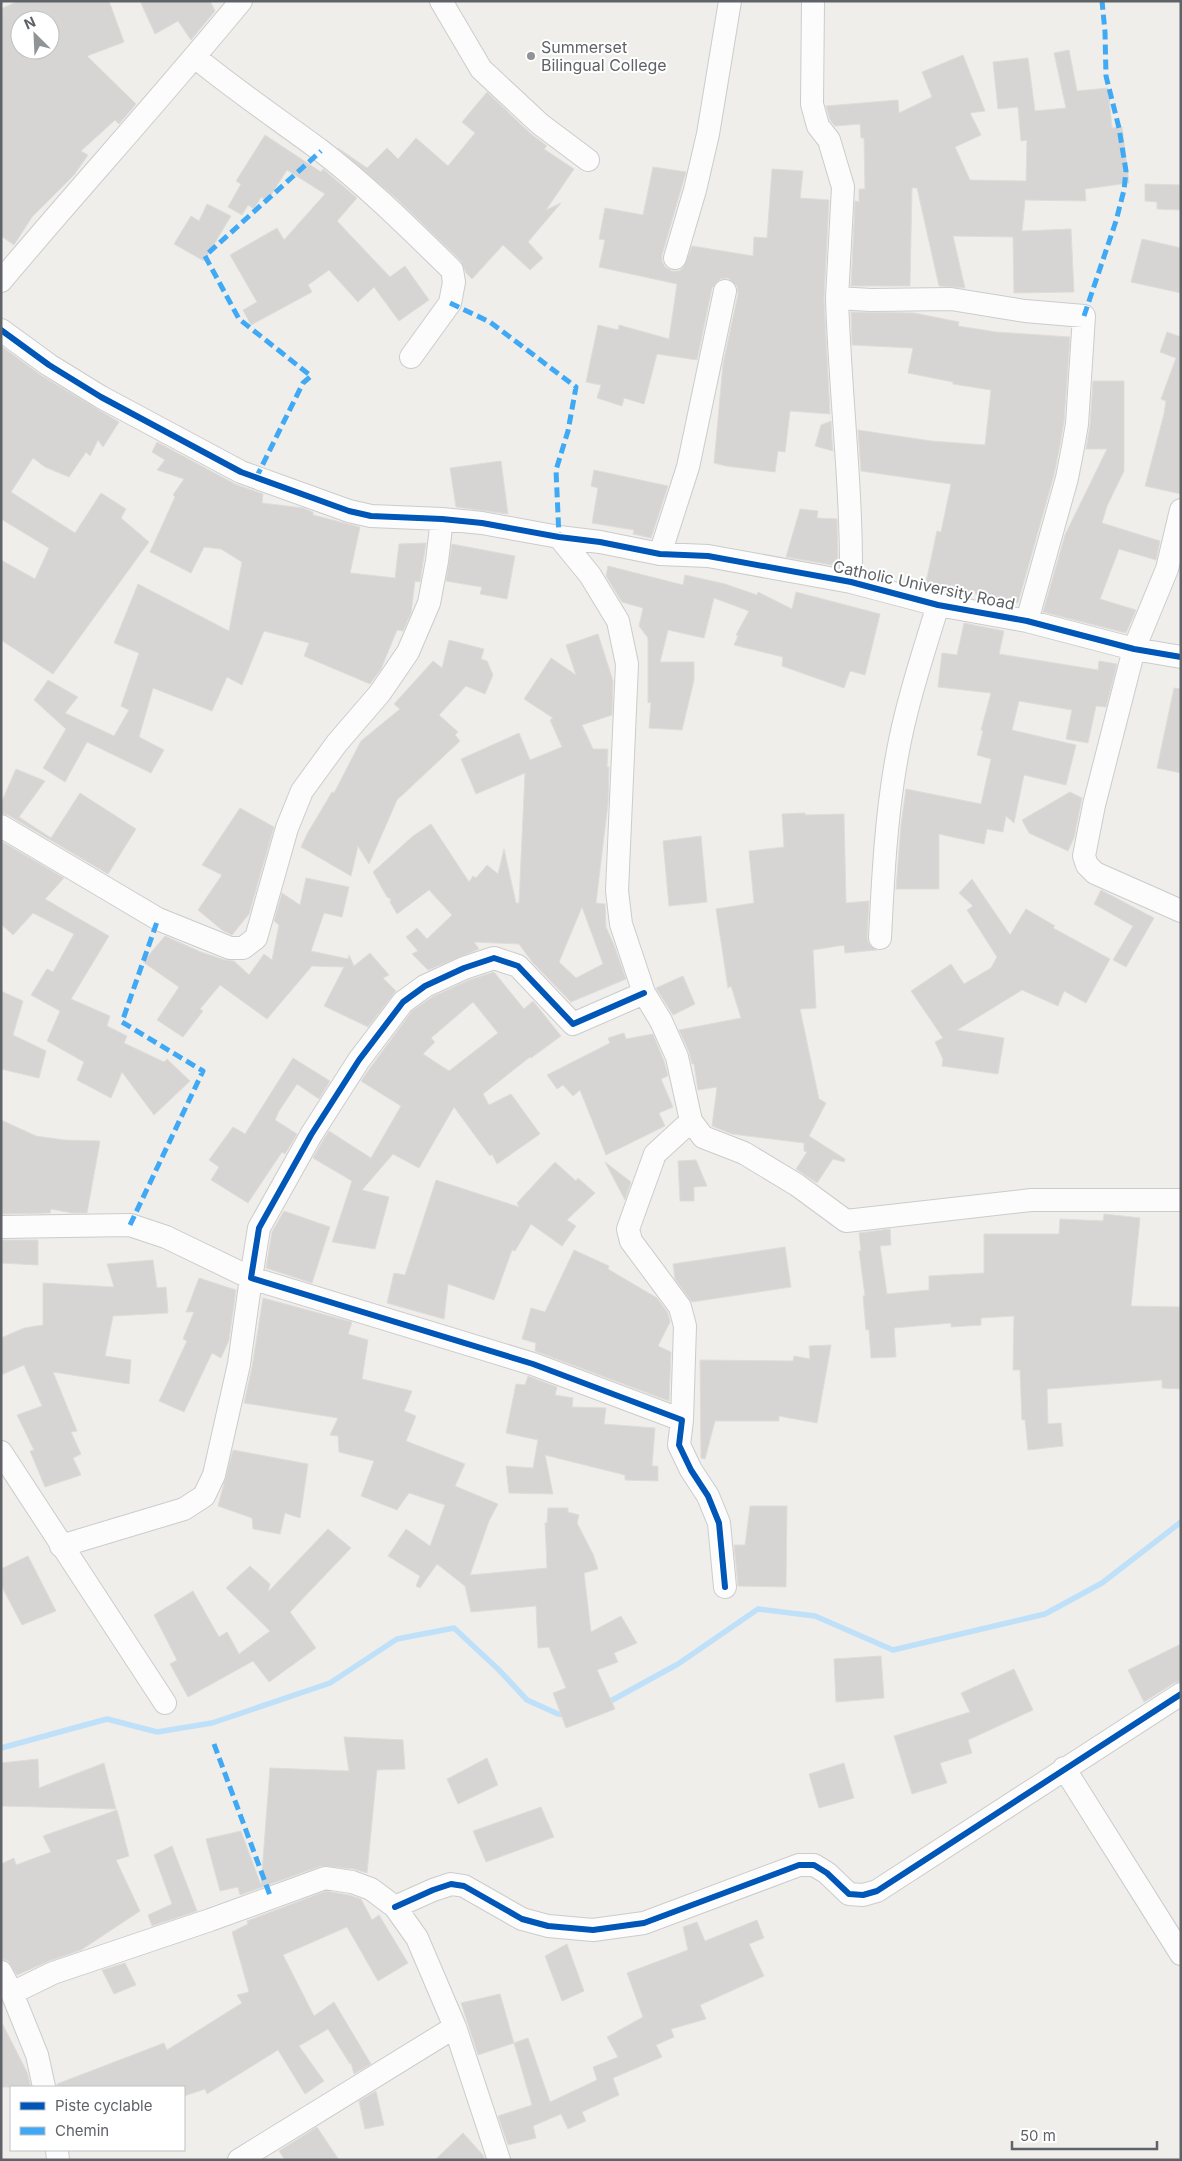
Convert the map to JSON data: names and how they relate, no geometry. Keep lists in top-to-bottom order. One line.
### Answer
{"streets":{"street":["Catholic University Road"]},"places":["Summerset Bilingual College"],"legend":["Piste cyclable","Chemin"],"scale_bar":"50 m","north":"top left"}
